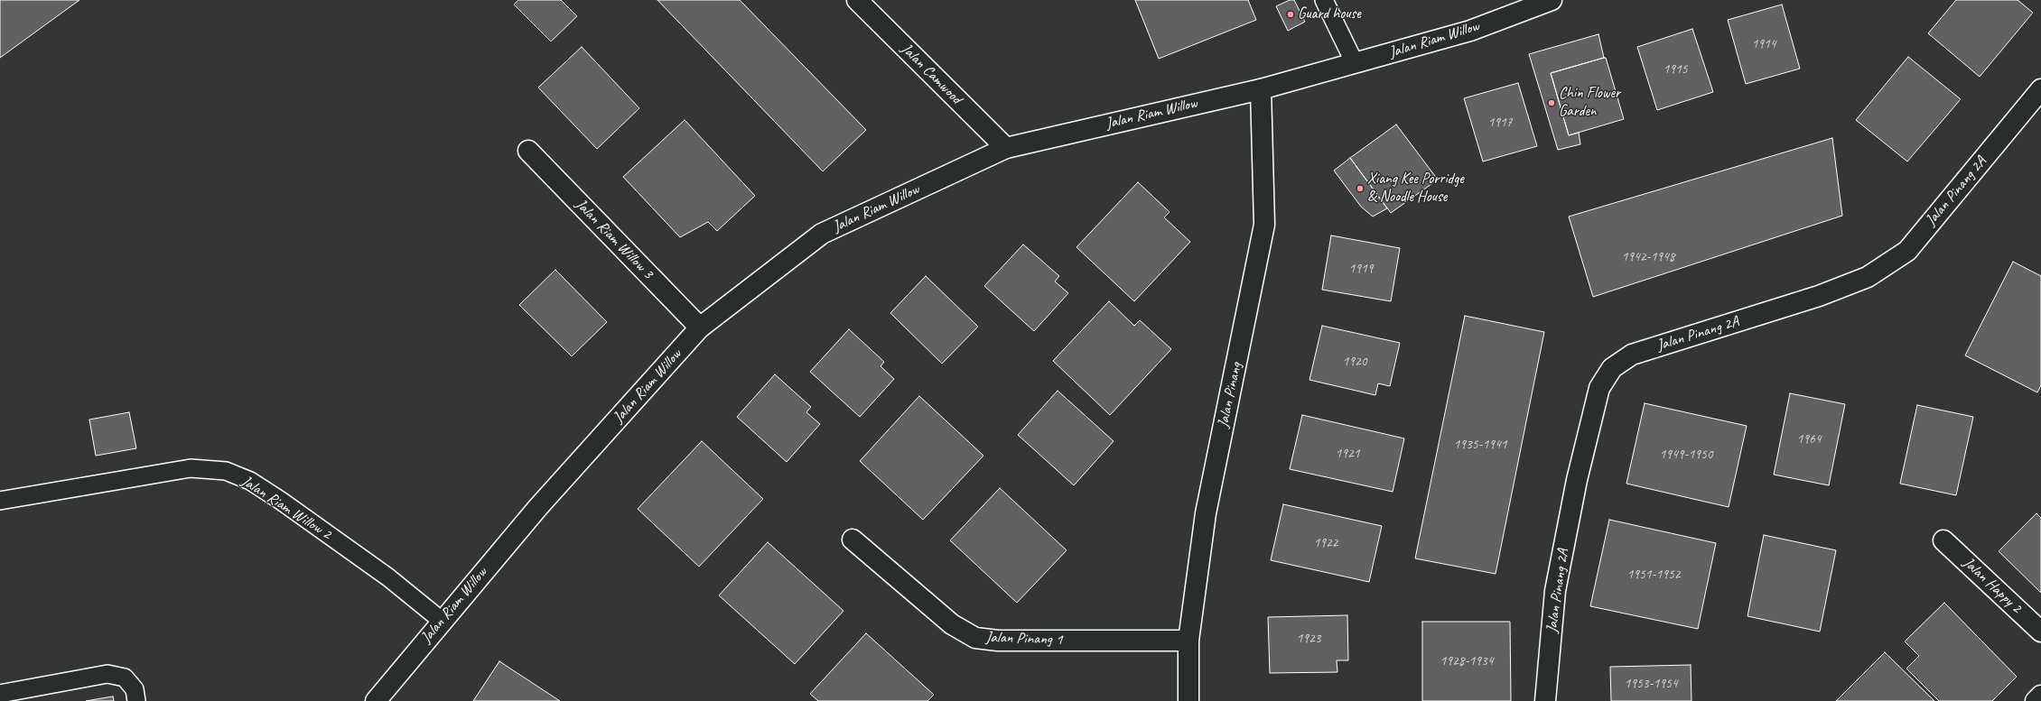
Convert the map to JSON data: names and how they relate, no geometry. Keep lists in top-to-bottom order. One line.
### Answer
{"streets":{"street":["Jalan Riam Willow","Jalan Camwood","Jalan Pinang 2A","Jalan Riam Willow 3","Jalan Pinang","Jalan Happy 2","Jalan Pinang 1"],"lane":["Jalan Riam Willow 2"]},"crossings":[["Jalan Riam Willow","Jalan Camwood"],["Jalan Riam Willow","Jalan Riam Willow 3"],["Jalan Riam Willow","Jalan Pinang"],["Jalan Riam Willow","Jalan Riam Willow 2"],["Jalan Pinang","Jalan Pinang 1"]],"places":["Guard house","Chin Flower Garden","Xiang Kee Porridge & Noodle House"],"house_numbers":["1914","1915","1917","1942-1948","1919","1920","1964","1935-1941","1921","1949-1950","1922","1951-1952","1923","1928-1934","1953-1954"]}
